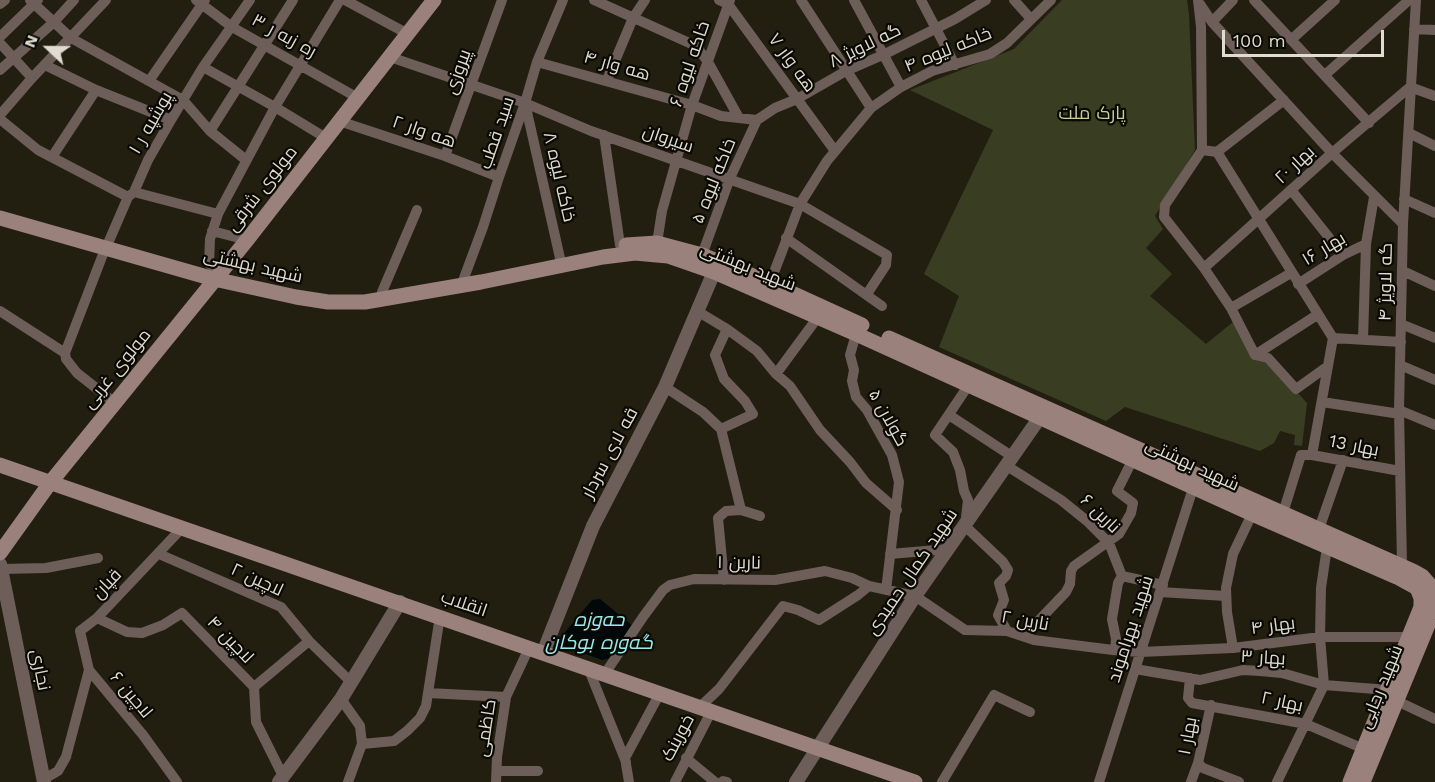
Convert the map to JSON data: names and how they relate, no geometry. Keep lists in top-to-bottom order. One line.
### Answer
{"streets":{"main road":["مولوی شرقی","شهید بهشتی","مولوی غربی","انقلاب","شهید رجایی"],"street":["ره زبه ر ۳","گه لاویژ ۸","خاکه لیوه ۴","هه وار ۷","خاکه لیوه ۶","هه وار ۴","پیروزی","۱ پوشپه ر","هه وار ۲","سید قطب","سیروان","بهار ۲۰","خاکه لیوه ۸","خاکه لیوه ۵","بهار ۱۶","گه لاویژ ۴","گولان ۵","بهار 13","قه لای سردار","نارین ۶","نارین ۱","شهید کمال حمیدی","لاچین ۲","قپان","نارین ۲","بهار ۴","شهید بهراموند","لاچین ۴","بهار ۳","نجاری","لاچین ۶","بهار ۲","کاظمی","بهار ۱","خورینک"]},"crossings":[["ره زبه ر ۳","۱ پوشپه ر"],["ره زبه ر ۳","مولوی شرقی"],["گه لاویژ ۸","هه وار ۷"],["گه لاویژ ۸","هه وار ۴"],["گه لاویژ ۸","خاکه لیوه ۵"],["خاکه لیوه ۴","هه وار ۷"],["خاکه لیوه ۴","سیروان"],["خاکه لیوه ۴","شهید بهشتی"],["هه وار ۷","خاکه لیوه ۶"],["خاکه لیوه ۶","هه وار ۴"],["خاکه لیوه ۶","سیروان"],["خاکه لیوه ۶","شهید بهشتی"],["هه وار ۴","سید قطب"],["هه وار ۴","خاکه لیوه ۵"],["پیروزی","هه وار ۲"],["پیروزی","سیروان"],["۱ پوشپه ر","شهید بهشتی"],["هه وار ۲","سید قطب"],["هه وار ۲","مولوی شرقی"],["سید قطب","سیروان"],["سید قطب","خاکه لیوه ۸"],["سید قطب","شهید بهشتی"],["سیروان","خاکه لیوه ۸"],["سیروان","خاکه لیوه ۵"],["سیروان","مولوی شرقی"],["بهار ۲۰","گه لاویژ ۴"],["خاکه لیوه ۸","شهید بهشتی"],["خاکه لیوه ۵","شهید بهشتی"],["مولوی شرقی","شهید بهشتی"],["مولوی شرقی","مولوی غربی"],["شهید بهشتی","گه لاویژ ۴"],["شهید بهشتی","مولوی غربی"],["شهید بهشتی","گولان ۵"],["شهید بهشتی","قه لای سردار"],["شهید بهشتی","شهید کمال حمیدی"],["شهید بهشتی","شهید بهراموند"],["شهید بهشتی","شهید رجایی"],["گه لاویژ ۴","بهار 13"],["مولوی غربی","انقلاب"],["گولان ۵","نارین ۱"],["قه لای سردار","انقلاب"],["قه لای سردار","کاظمی"],["نارین ۶","شهید کمال حمیدی"],["نارین ۱","شهید کمال حمیدی"],["نارین ۱","انقلاب"],["نارین ۱","نارین ۲"],["نارین ۱","خورینک"],["شهید کمال حمیدی","انقلاب"],["شهید کمال حمیدی","نارین ۲"],["لاچین ۲","قپان"],["قپان","انقلاب"],["قپان","لاچین ۴"],["قپان","لاچین ۶"],["انقلاب","کاظمی"],["انقلاب","خورینک"],["نارین ۲","بهار ۴"],["نارین ۲","شهید بهراموند"],["بهار ۴","شهید بهراموند"],["بهار ۴","شهید رجایی"],["شهید بهراموند","بهار ۳"],["بهار ۳","شهید رجایی"],["بهار ۳","بهار ۲"],["نجاری","لاچین ۶"],["شهید رجایی","بهار ۲"],["بهار ۲","بهار ۱"]],"water":["حه‌وزه گه‌وره بوکان"],"parks":["پارک ملت"],"scale_bar":"100 m","north":"left"}
